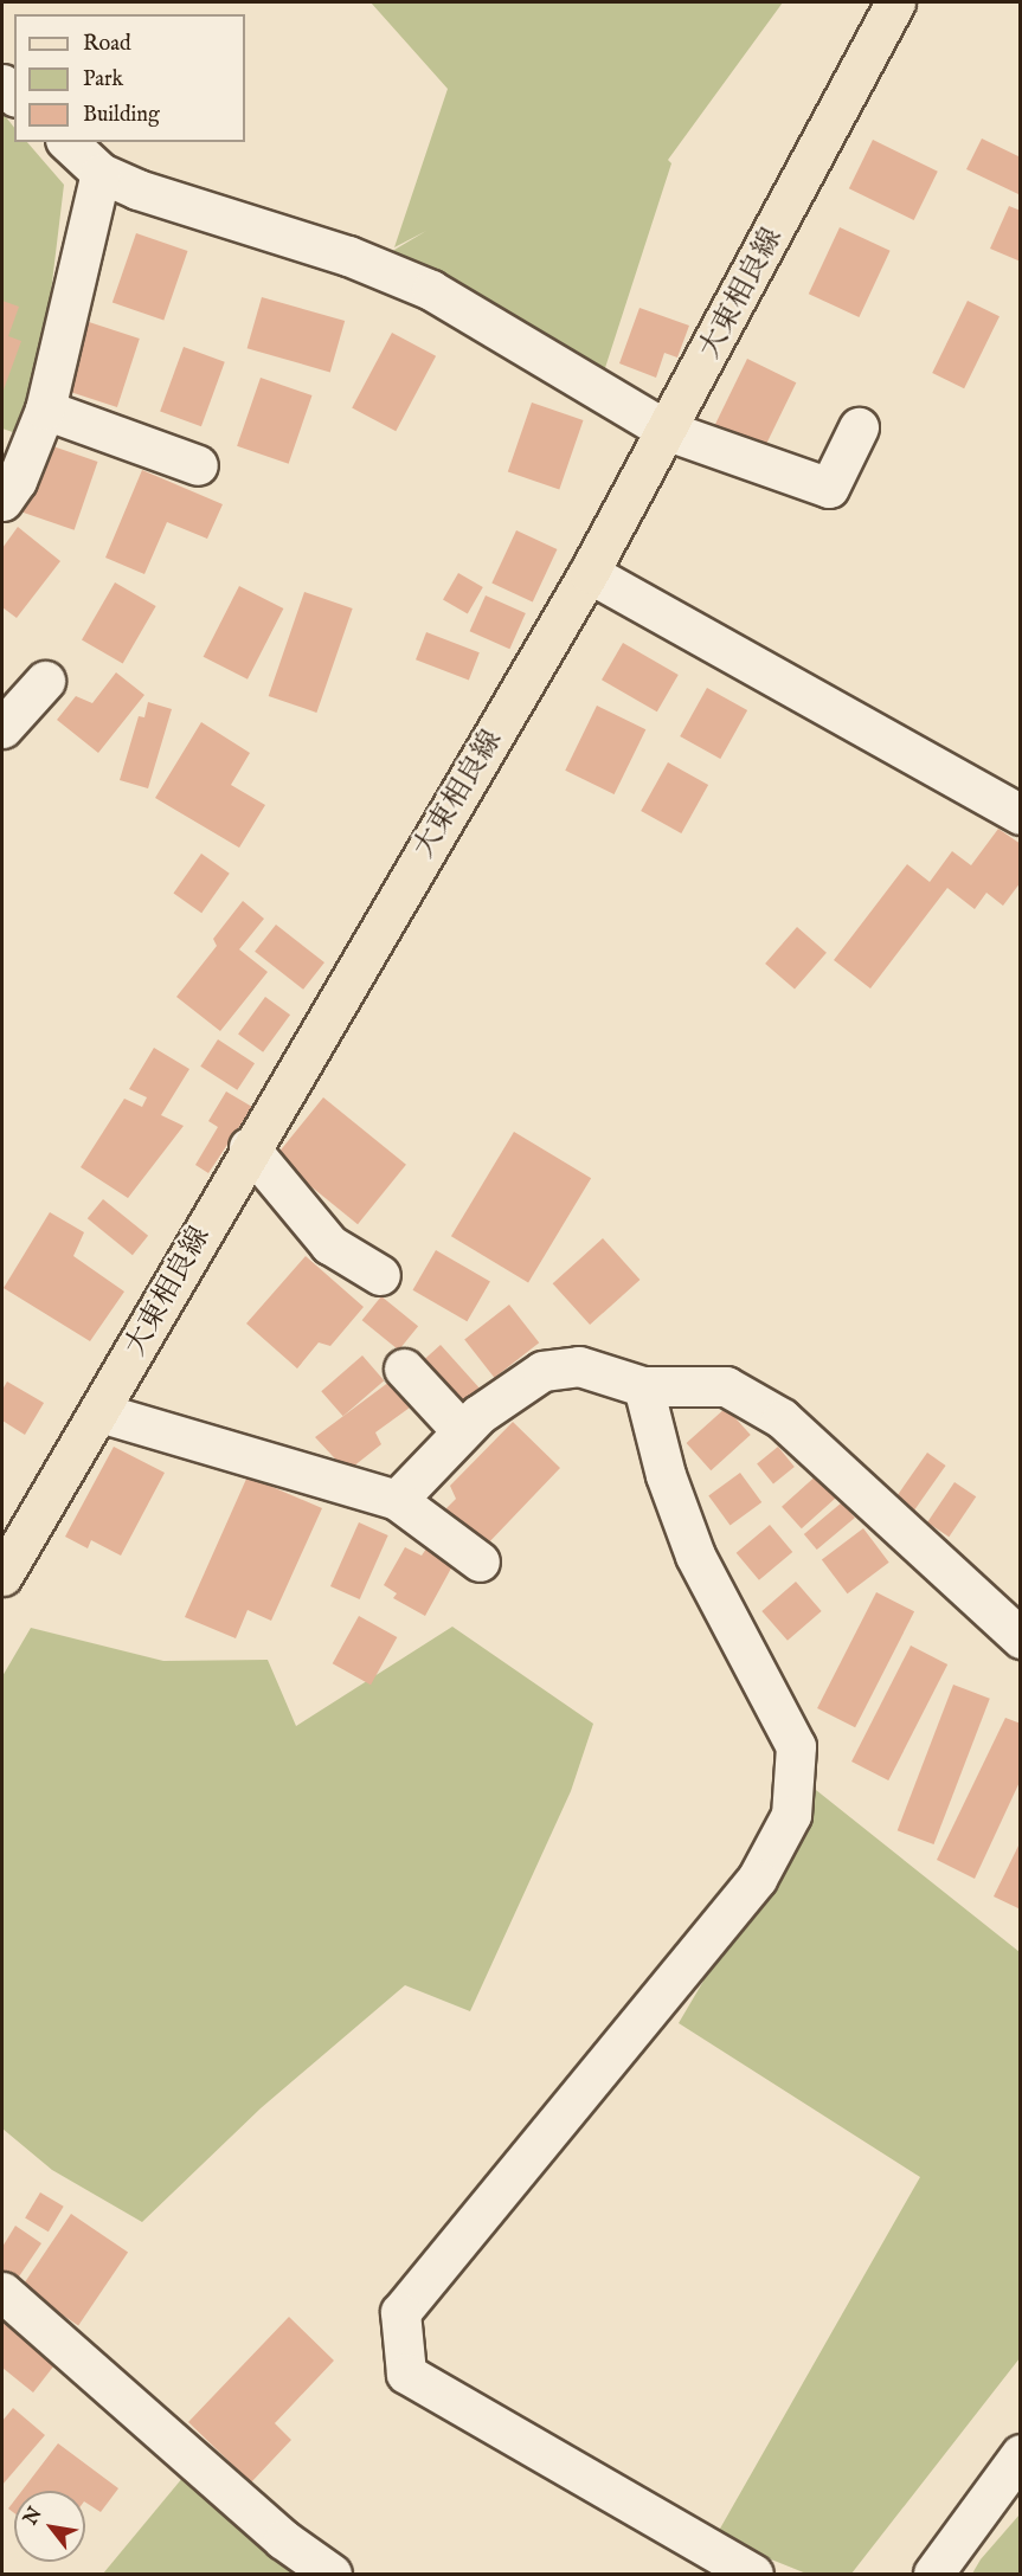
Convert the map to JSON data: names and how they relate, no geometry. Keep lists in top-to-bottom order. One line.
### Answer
{"streets":{"main road":["大東相良線"]},"legend":["Road","Park","Building"],"north":"top left"}
